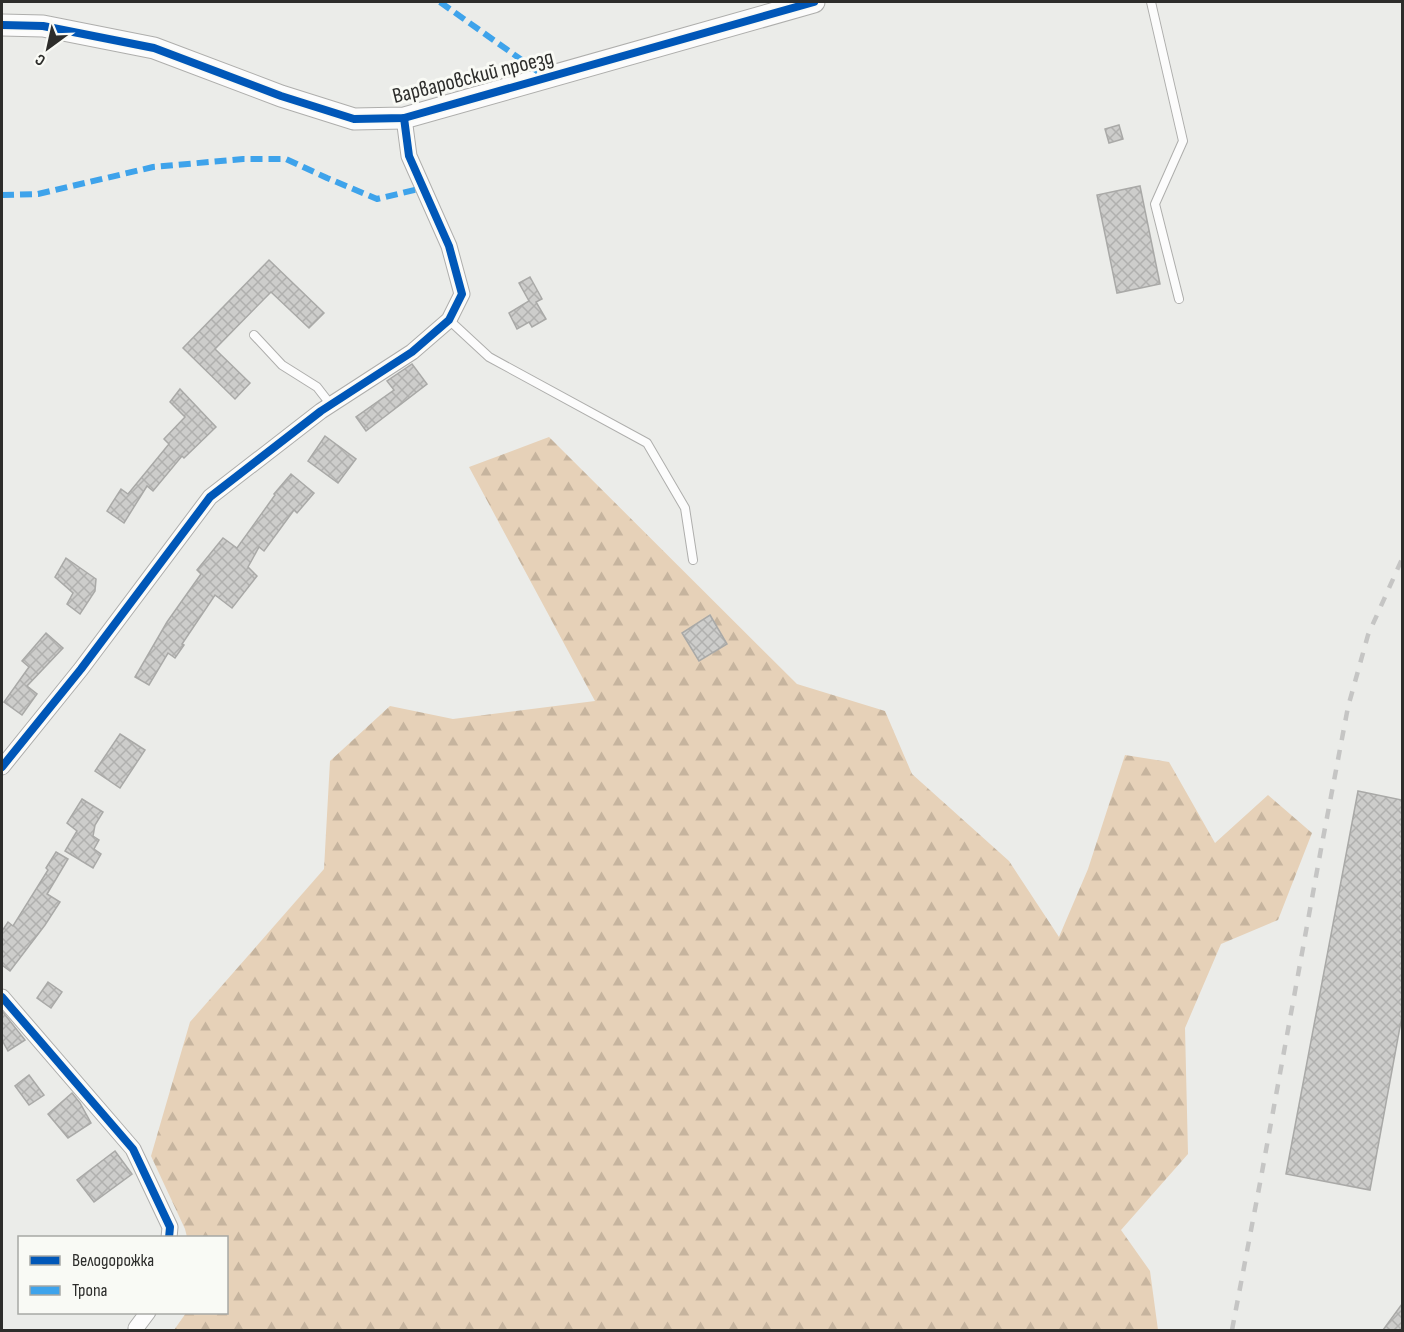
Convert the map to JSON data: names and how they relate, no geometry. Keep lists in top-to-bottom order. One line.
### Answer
{"streets":{"street":["Варваровский проезд"]},"legend":["Велодорожка","Тропа"],"north":"bottom left"}
